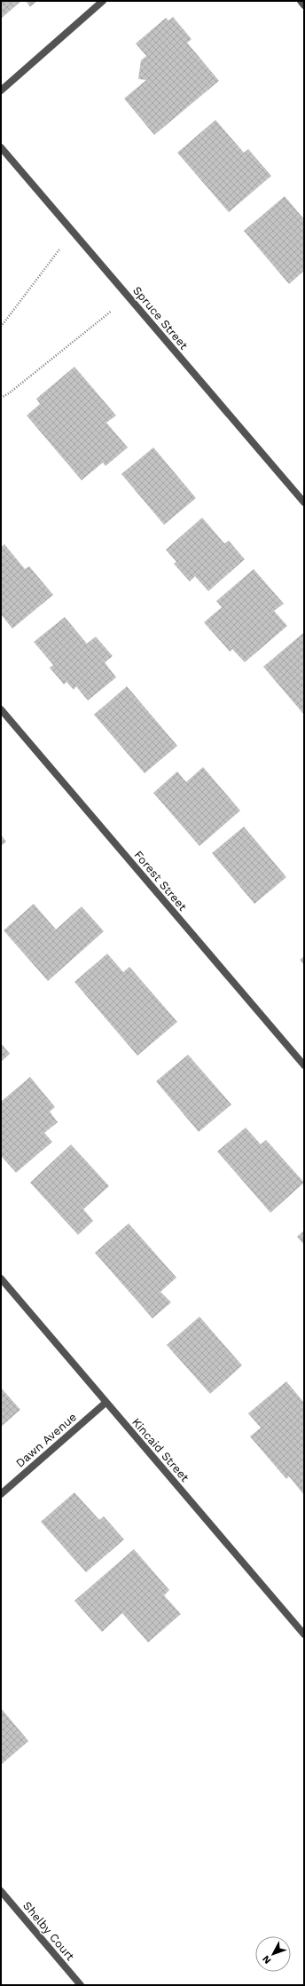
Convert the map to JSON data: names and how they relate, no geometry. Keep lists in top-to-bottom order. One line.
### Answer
{"streets":{"street":["Spruce Street","Forest Street","Dawn Avenue","Kincaid Street","Shelby Court"]},"crossings":[["Dawn Avenue","Kincaid Street"]],"north":"bottom left"}
